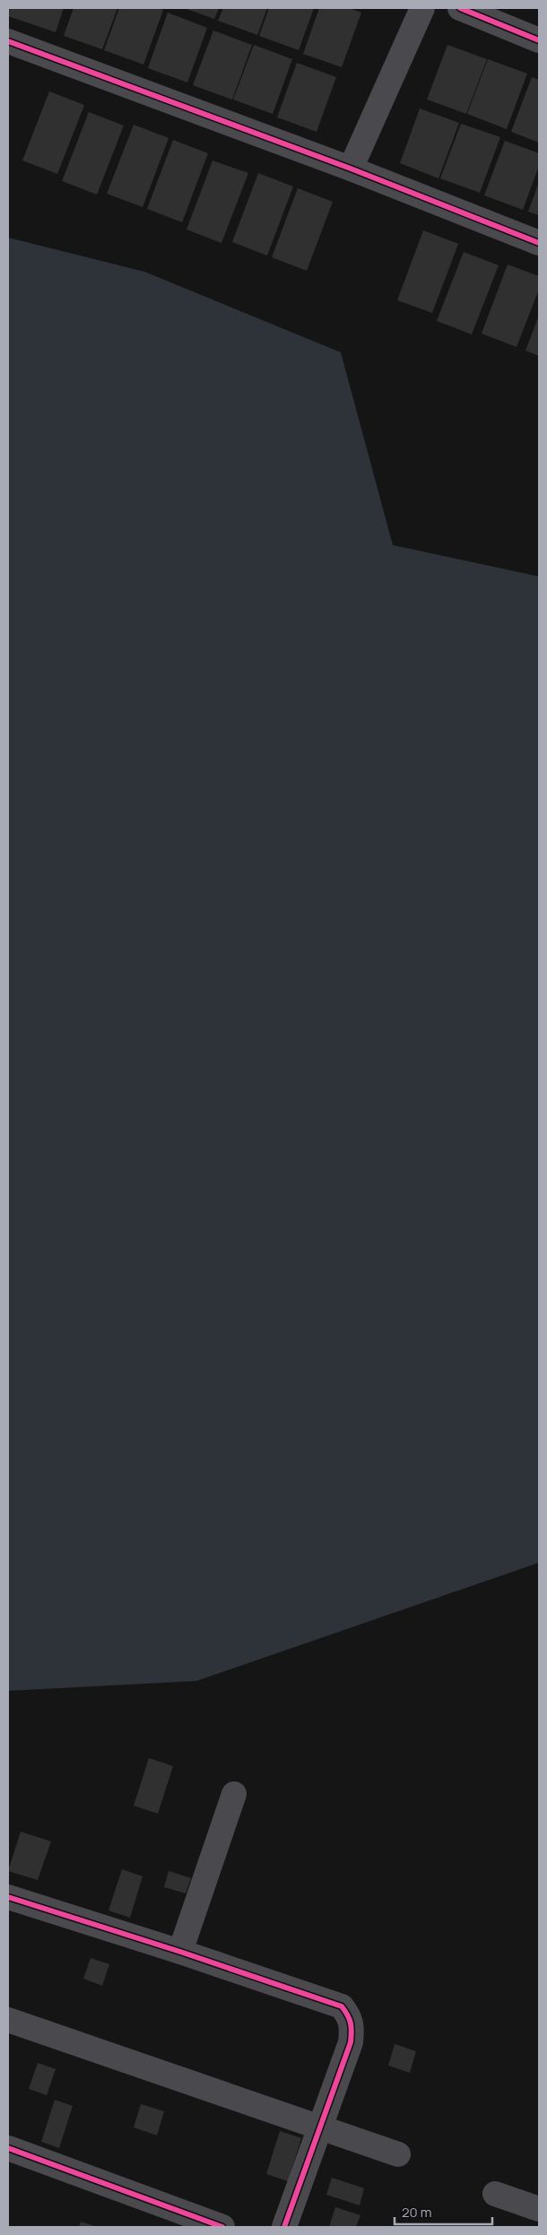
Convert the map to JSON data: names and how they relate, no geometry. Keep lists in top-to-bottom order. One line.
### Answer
{"scale_bar":"20 m"}
